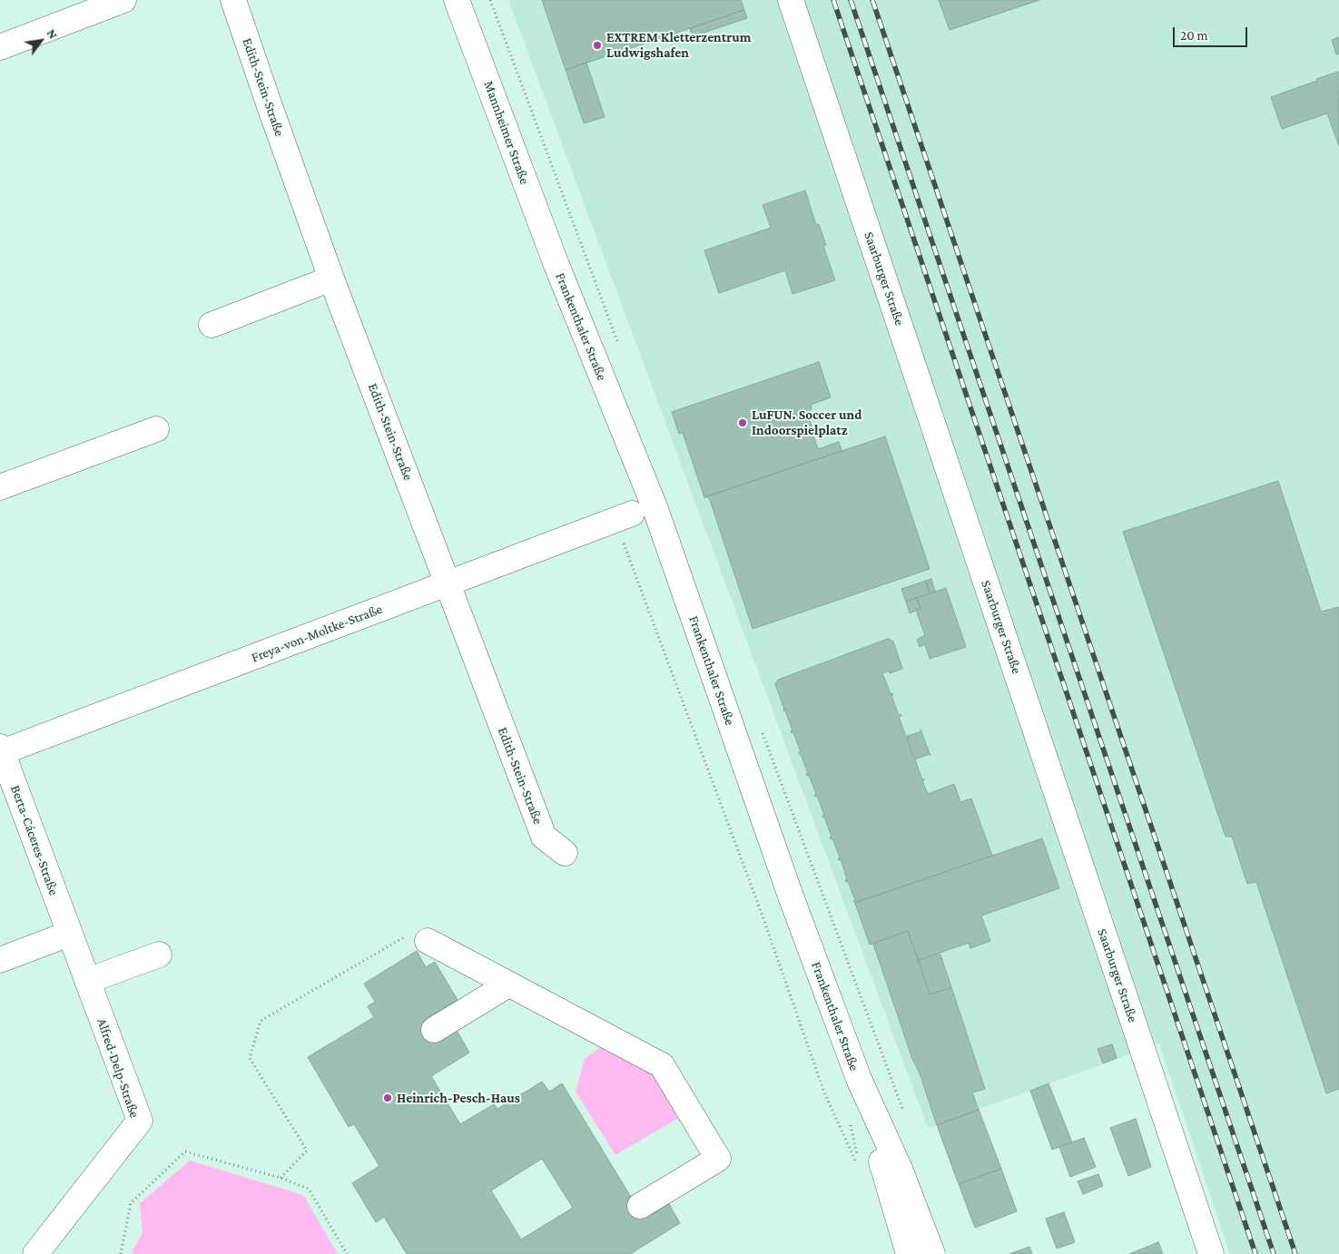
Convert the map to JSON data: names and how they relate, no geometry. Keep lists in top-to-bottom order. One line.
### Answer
{"streets":{"street":["Edith-Stein-Straße","Mannheimer Straße","Saarburger Straße","Frankenthaler Straße","Freya-von-Moltke-Straße","Berta-Cáceres-Straße","Alfred-Delp-Straße"]},"crossings":[["Edith-Stein-Straße","Freya-von-Moltke-Straße"],["Mannheimer Straße","Frankenthaler Straße"],["Freya-von-Moltke-Straße","Berta-Cáceres-Straße"],["Berta-Cáceres-Straße","Alfred-Delp-Straße"]],"places":["EXTREM Kletterzentrum Ludwigshafen","LuFUN. Soccer und Indoorspielplatz","Heinrich-Pesch-Haus"],"scale_bar":"20 m","north":"top right"}
